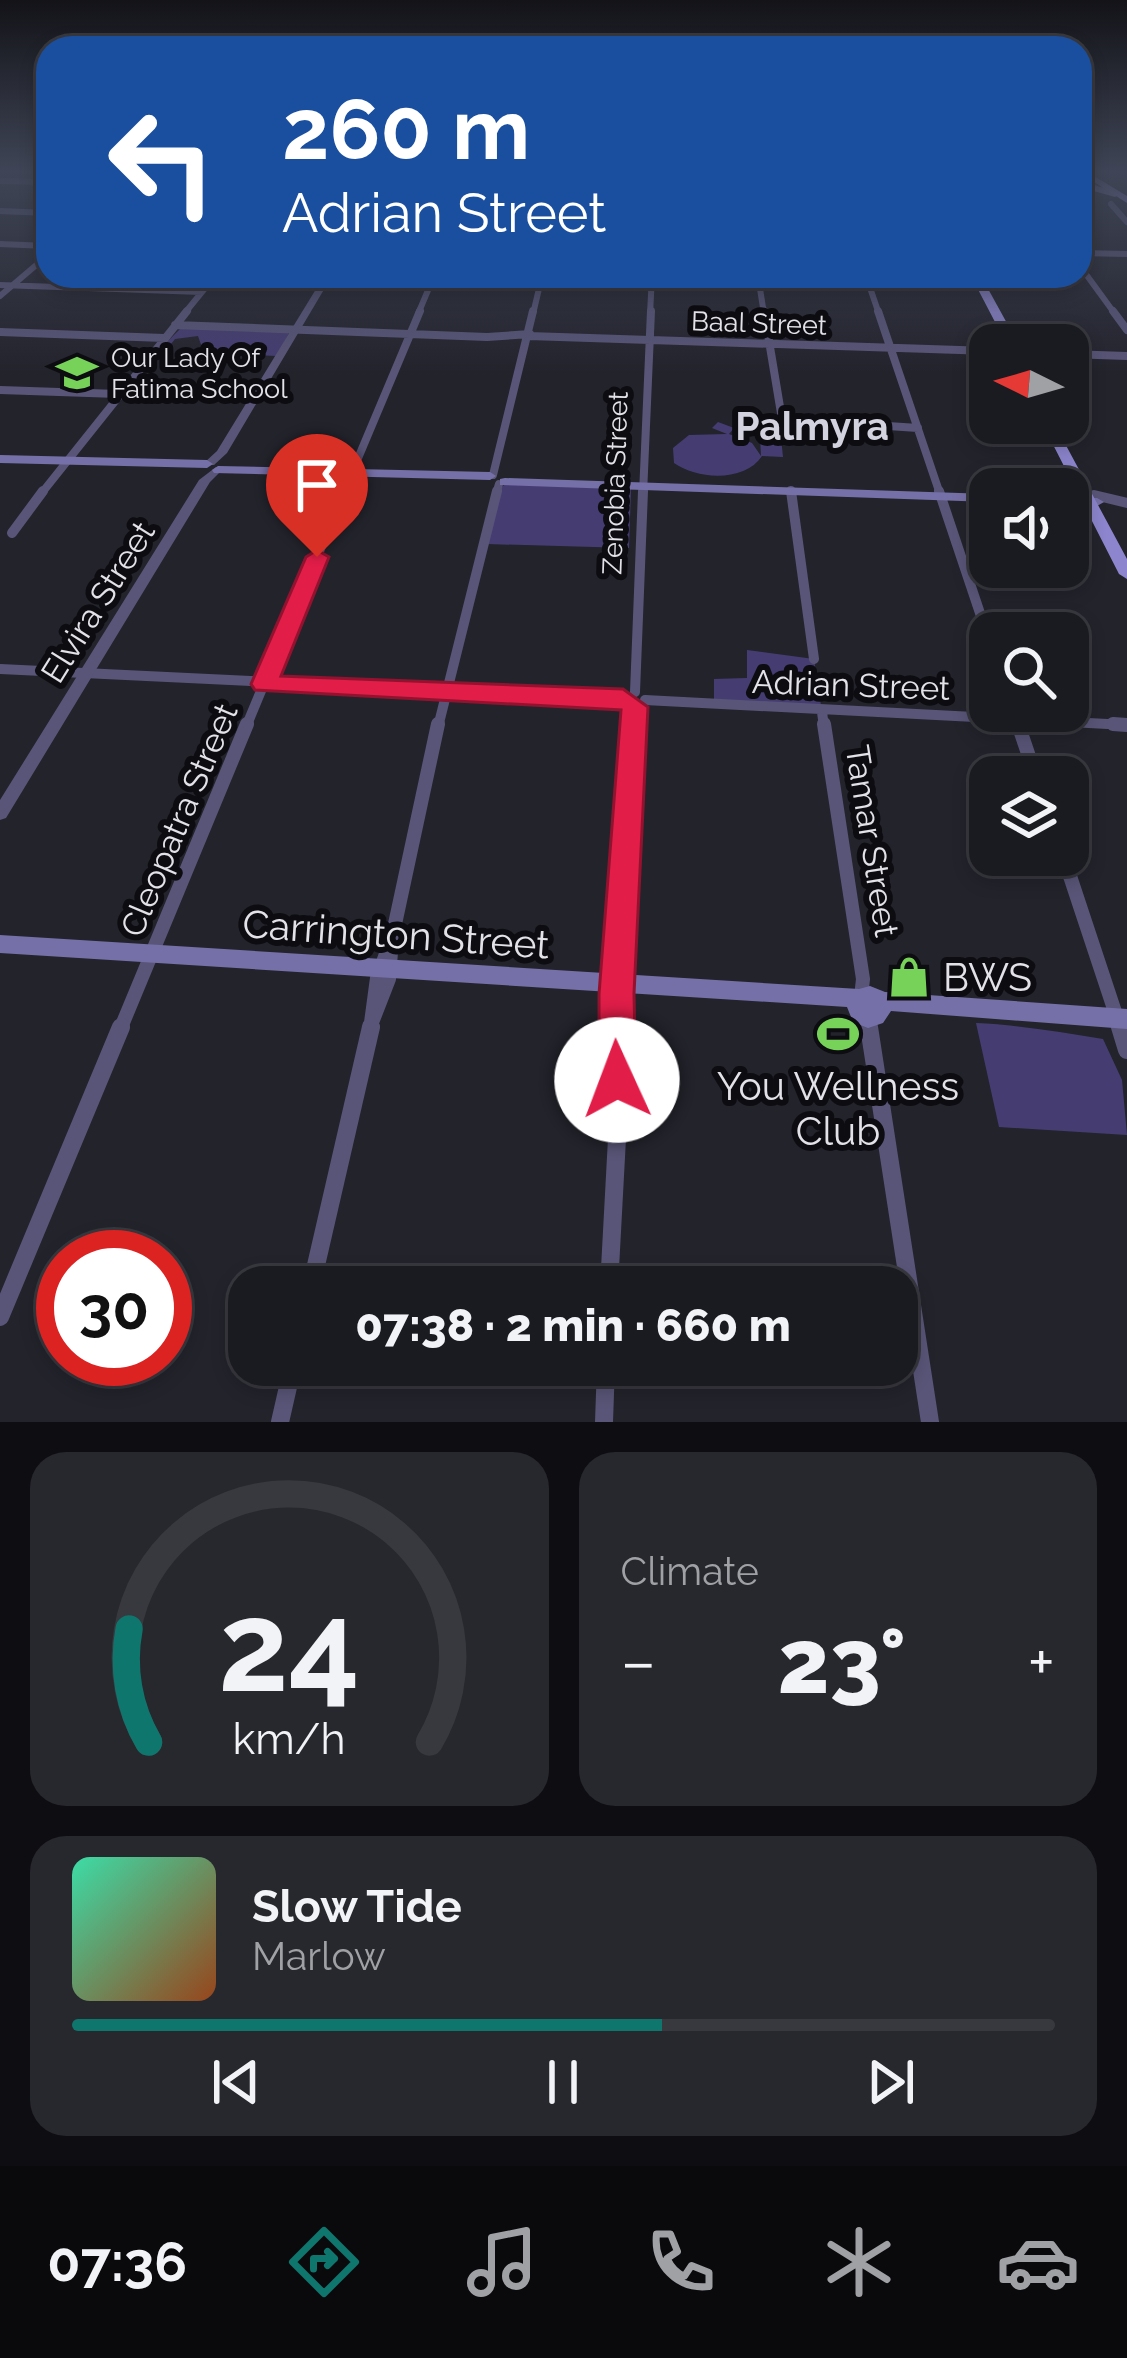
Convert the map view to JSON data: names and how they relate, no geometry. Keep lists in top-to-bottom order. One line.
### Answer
{"streets":{"main road":["Carrington Street"],"street":["Baal Street","Zenobia Street","Elvira Street","Adrian Street","Cleopatra Street","Tamar Street"]},"crossings":[["Baal Street","Zenobia Street"],["Baal Street","Elvira Street"],["Baal Street","Cleopatra Street"],["Zenobia Street","Adrian Street"],["Zenobia Street","Carrington Street"],["Elvira Street","Adrian Street"],["Adrian Street","Cleopatra Street"],["Adrian Street","Tamar Street"],["Cleopatra Street","Carrington Street"],["Tamar Street","Carrington Street"]],"districts":["Palmyra"],"places":{"school or university":["Our Lady Of Fatima School"],"shop":["BWS"],"sports":["You Wellness Club"]},"north":"left","page":{"turn":["260 m","Adrian Street"],"limit":"30","trip":"07:38 · 2 min · 660 m","tile":"Climate","heat":["−","23°","+"],"song":["Slow Tide","Marlow"],"tabs":"07:36","gauge":["24","km/h"]}}
